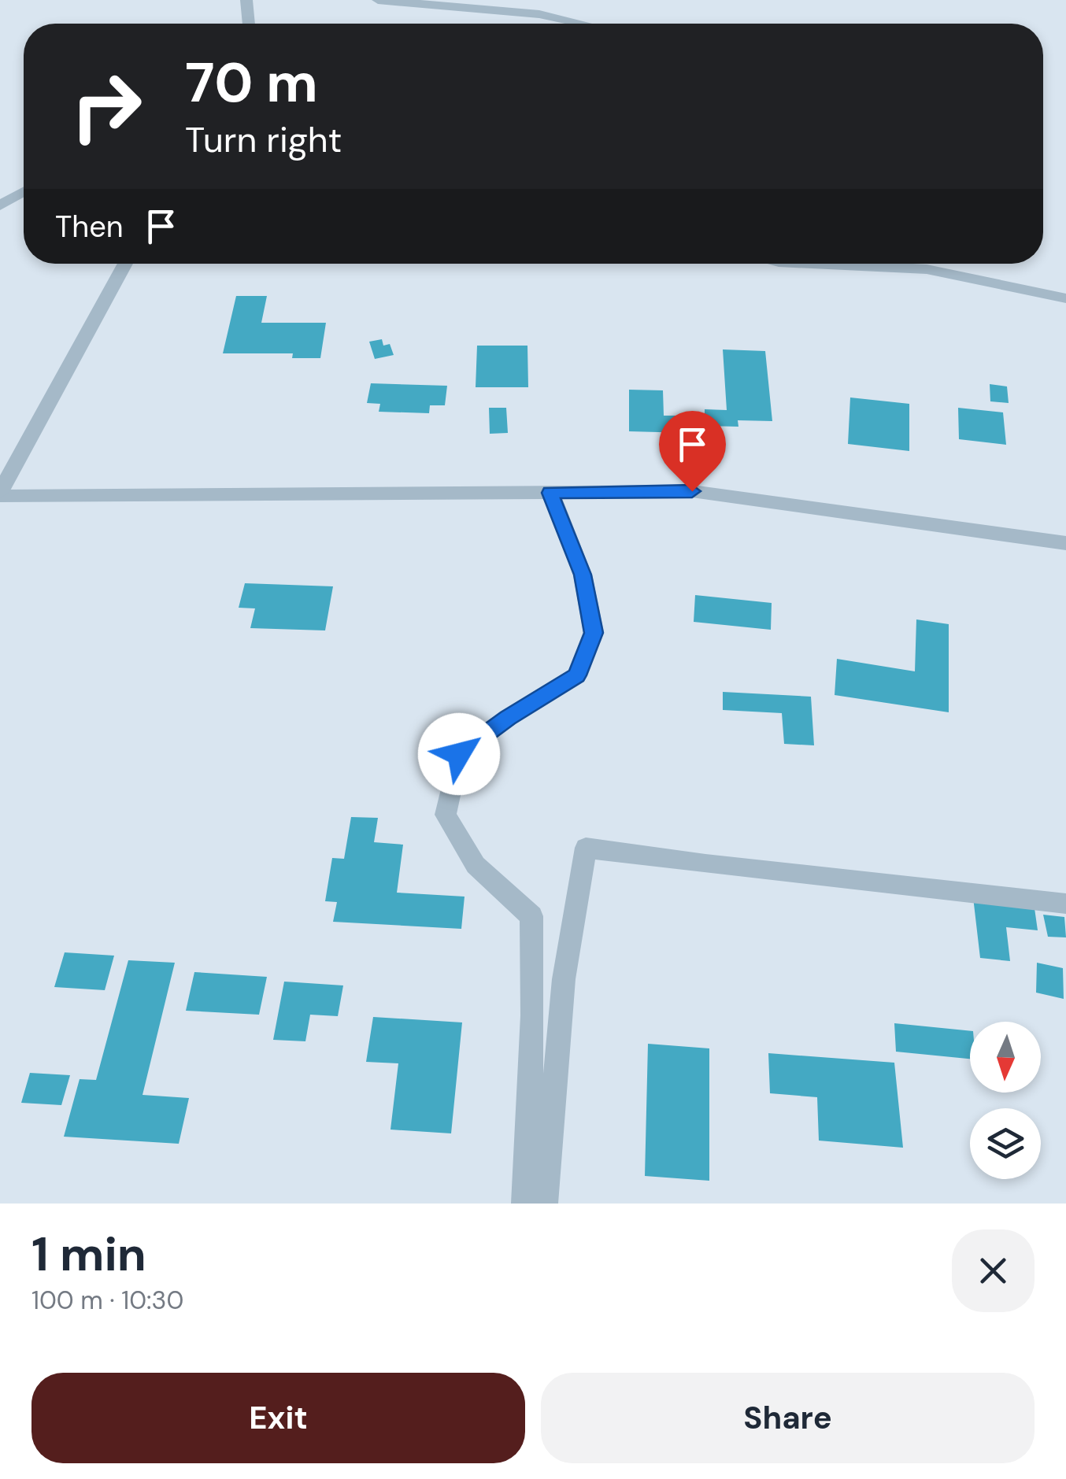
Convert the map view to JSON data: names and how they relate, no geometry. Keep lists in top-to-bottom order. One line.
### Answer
{"north":"bottom","page":{"turn":["70 m","Turn right"],"then":"Then","heading":["1 min","100 m · 10:30"],"buttons":["Exit","Share"]}}
